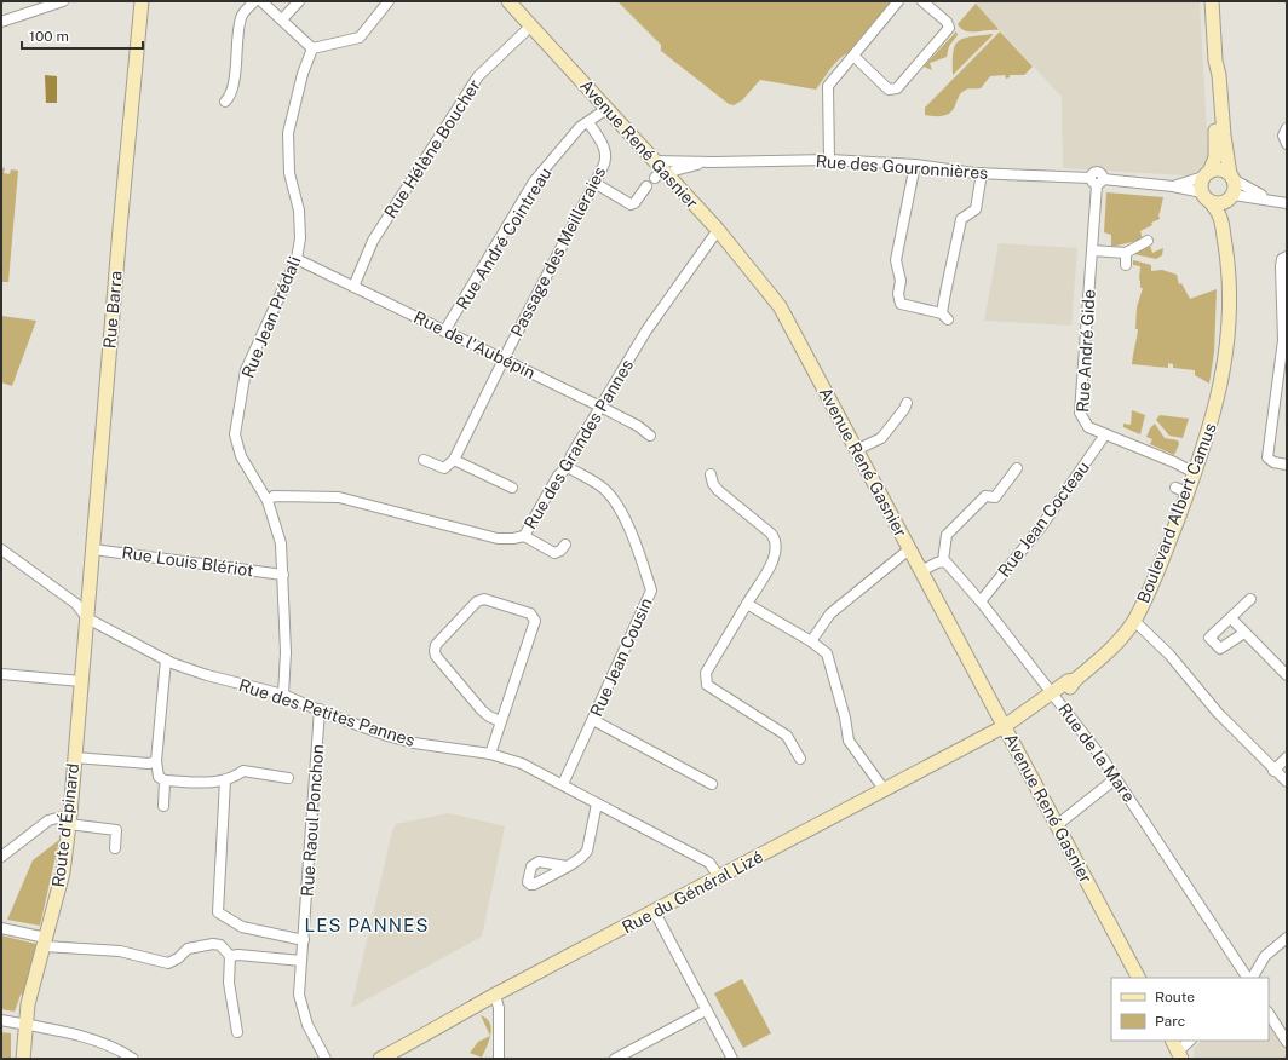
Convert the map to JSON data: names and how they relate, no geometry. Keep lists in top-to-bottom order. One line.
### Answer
{"streets":{"main road":["Avenue René Gasnier","Rue Barra","Boulevard Albert Camus","Route d'Épinard","Rue du Général Lizé"],"street":["Rue Hélène Boucher","Rue des Gouronnières","Rue André Cointreau","Passage des Meilleraies","Rue Jean Prédali","Rue de l'Aubépin","Rue André Gide","Rue des Grandes Pannes","Rue Jean Cocteau","Rue Louis Blériot","Rue Jean Cousin","Rue des Petites Pannes","Rue de la Mare","Rue Raoul Ponchon"]},"crossings":[["Avenue René Gasnier","Rue Hélène Boucher"],["Avenue René Gasnier","Rue des Gouronnières"],["Avenue René Gasnier","Rue André Cointreau"],["Avenue René Gasnier","Rue des Grandes Pannes"],["Avenue René Gasnier","Boulevard Albert Camus"],["Avenue René Gasnier","Rue du Général Lizé"],["Rue Hélène Boucher","Rue de l'Aubépin"],["Rue des Gouronnières","Rue André Gide"],["Rue des Gouronnières","Boulevard Albert Camus"],["Rue André Cointreau","Passage des Meilleraies"],["Rue André Cointreau","Rue de l'Aubépin"],["Passage des Meilleraies","Rue de l'Aubépin"],["Rue Barra","Rue Louis Blériot"],["Rue Barra","Rue des Petites Pannes"],["Rue Barra","Route d'Épinard"],["Rue Jean Prédali","Rue de l'Aubépin"],["Rue Jean Prédali","Rue des Grandes Pannes"],["Rue Jean Prédali","Rue Louis Blériot"],["Rue Jean Prédali","Rue des Petites Pannes"],["Rue de l'Aubépin","Rue des Grandes Pannes"],["Rue André Gide","Boulevard Albert Camus"],["Rue André Gide","Rue Jean Cocteau"],["Rue des Grandes Pannes","Rue Jean Cousin"],["Boulevard Albert Camus","Rue de la Mare"],["Boulevard Albert Camus","Rue du Général Lizé"],["Rue Jean Cocteau","Rue de la Mare"],["Rue Jean Cousin","Rue des Petites Pannes"],["Rue des Petites Pannes","Rue Raoul Ponchon"],["Rue des Petites Pannes","Route d'Épinard"],["Rue des Petites Pannes","Rue du Général Lizé"]],"districts":["LES PANNES"],"legend":["Route","Parc"],"scale_bar":"100 m"}
